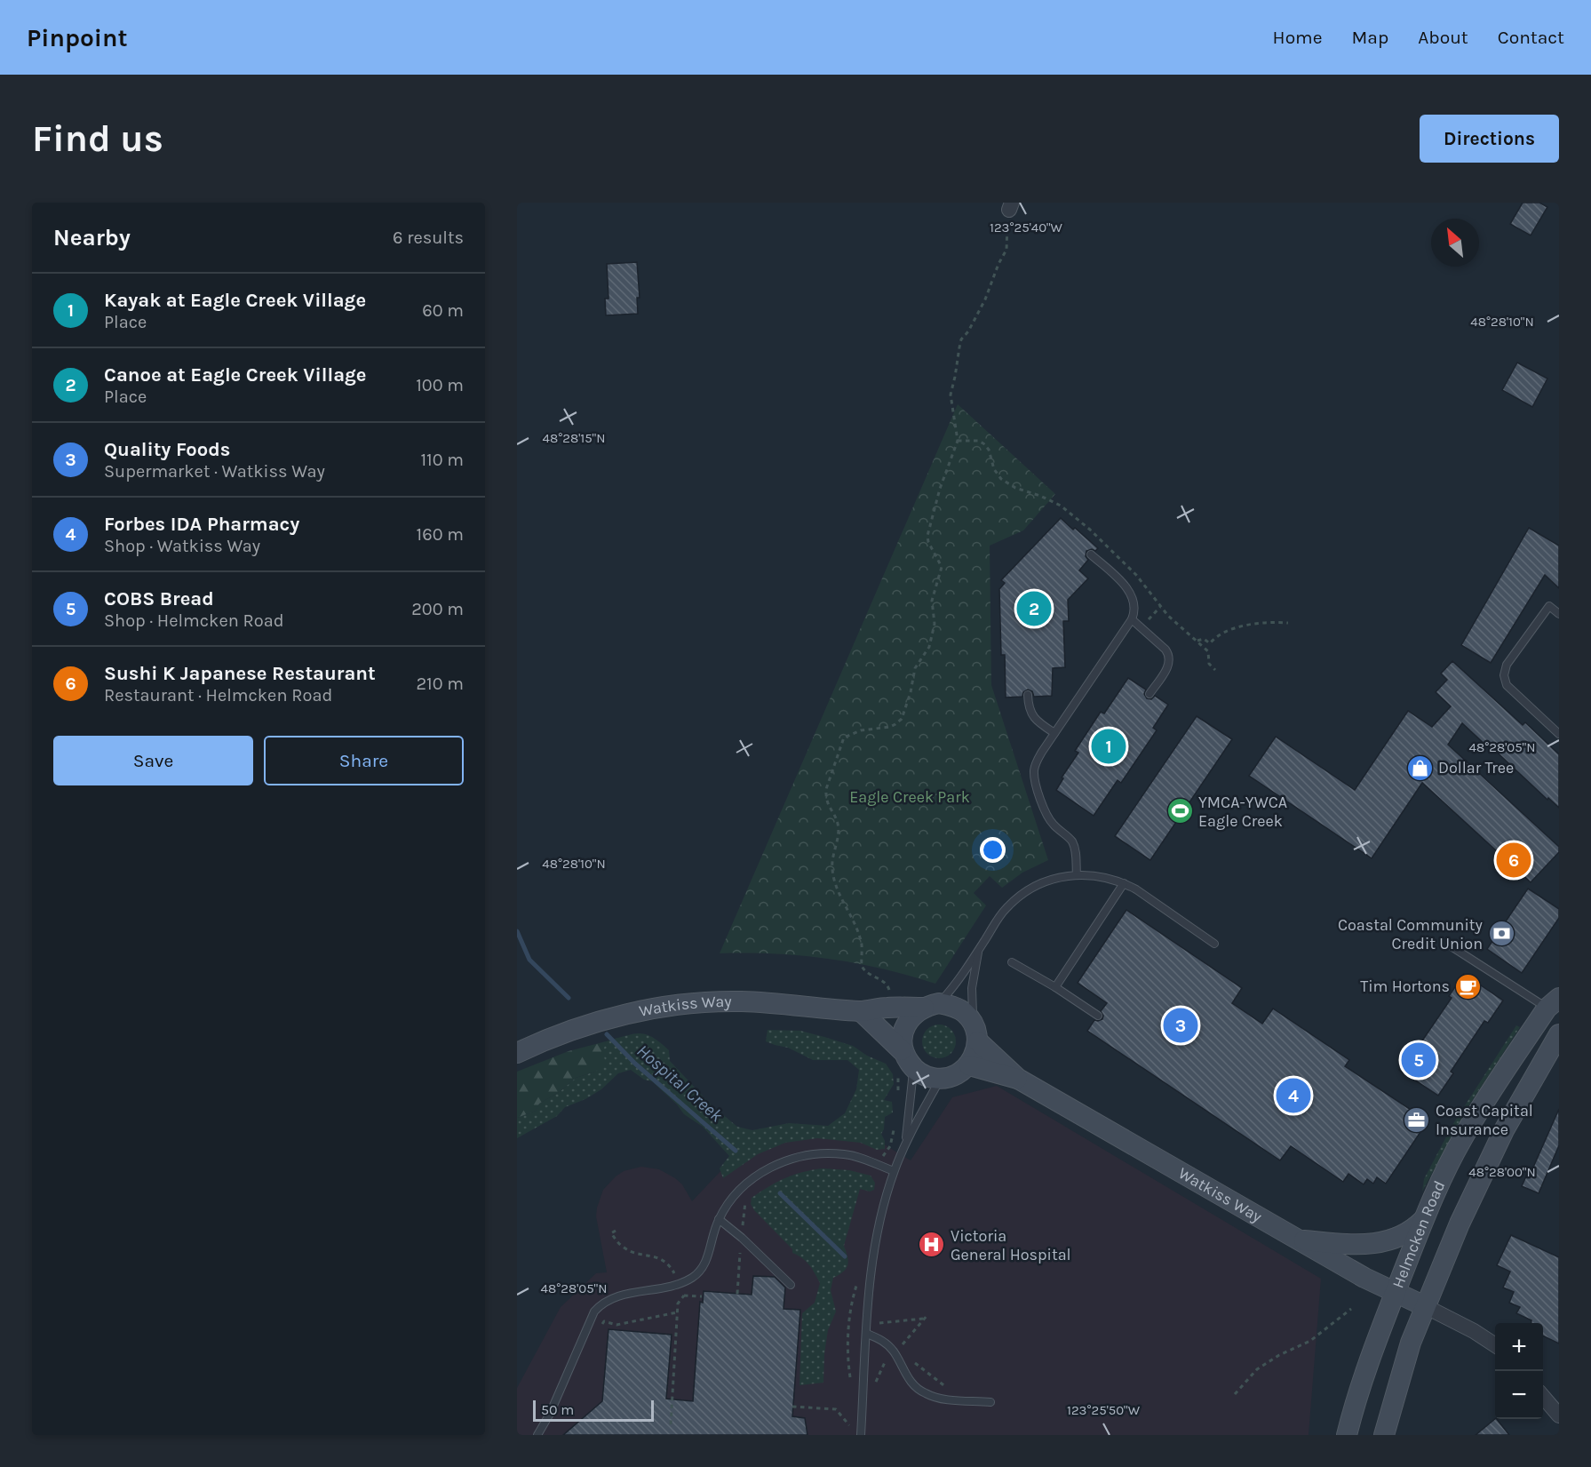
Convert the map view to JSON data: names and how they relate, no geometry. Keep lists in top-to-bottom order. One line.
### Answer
{"streets":{"street":["Watkiss Way","Helmcken Road"]},"crossings":[["Watkiss Way","Helmcken Road"]],"water":["Hospital Creek"],"parks":["Eagle Creek Park"],"places":{"shop":["Dollar Tree"],"sports":["YMCA-YWCA Eagle Creek"],"bank":["Coastal Community Credit Union"],"cafe":["Tim Hortons"],"office":["Coast Capital Insurance"],"hospital":["Victoria General Hospital"]},"scale_bar":"50 m","north":"top left","page":{"header":"Pinpoint","nav":["Home","Map","About","Contact"],"buttons":["Directions",["Save","Share"]],"title":"Find us","heading":["Nearby","6 results"],"list":[{"mark":"1","name":"Kayak at Eagle Creek Village","note":"Place","value":"60 m"},{"mark":"2","name":"Canoe at Eagle Creek Village","note":"Place","value":"100 m"},{"mark":"3","name":"Quality Foods","note":"Supermarket · Watkiss Way","value":"110 m"},{"mark":"4","name":"Forbes IDA Pharmacy","note":"Shop · Watkiss Way","value":"160 m"},{"mark":"5","name":"COBS Bread","note":"Shop · Helmcken Road","value":"200 m"},{"mark":"6","name":"Sushi K Japanese Restaurant","note":"Restaurant · Helmcken Road","value":"210 m"}],"pins":["2","1","6","3","5","4"],"map_buttons":["+","−"],"scale":"50 m"},"coordinates":["123°25'40\"W","48°28'10\"N","48°28'15\"N","48°28'05\"N","48°28'00\"N","123°25'50\"W"]}
